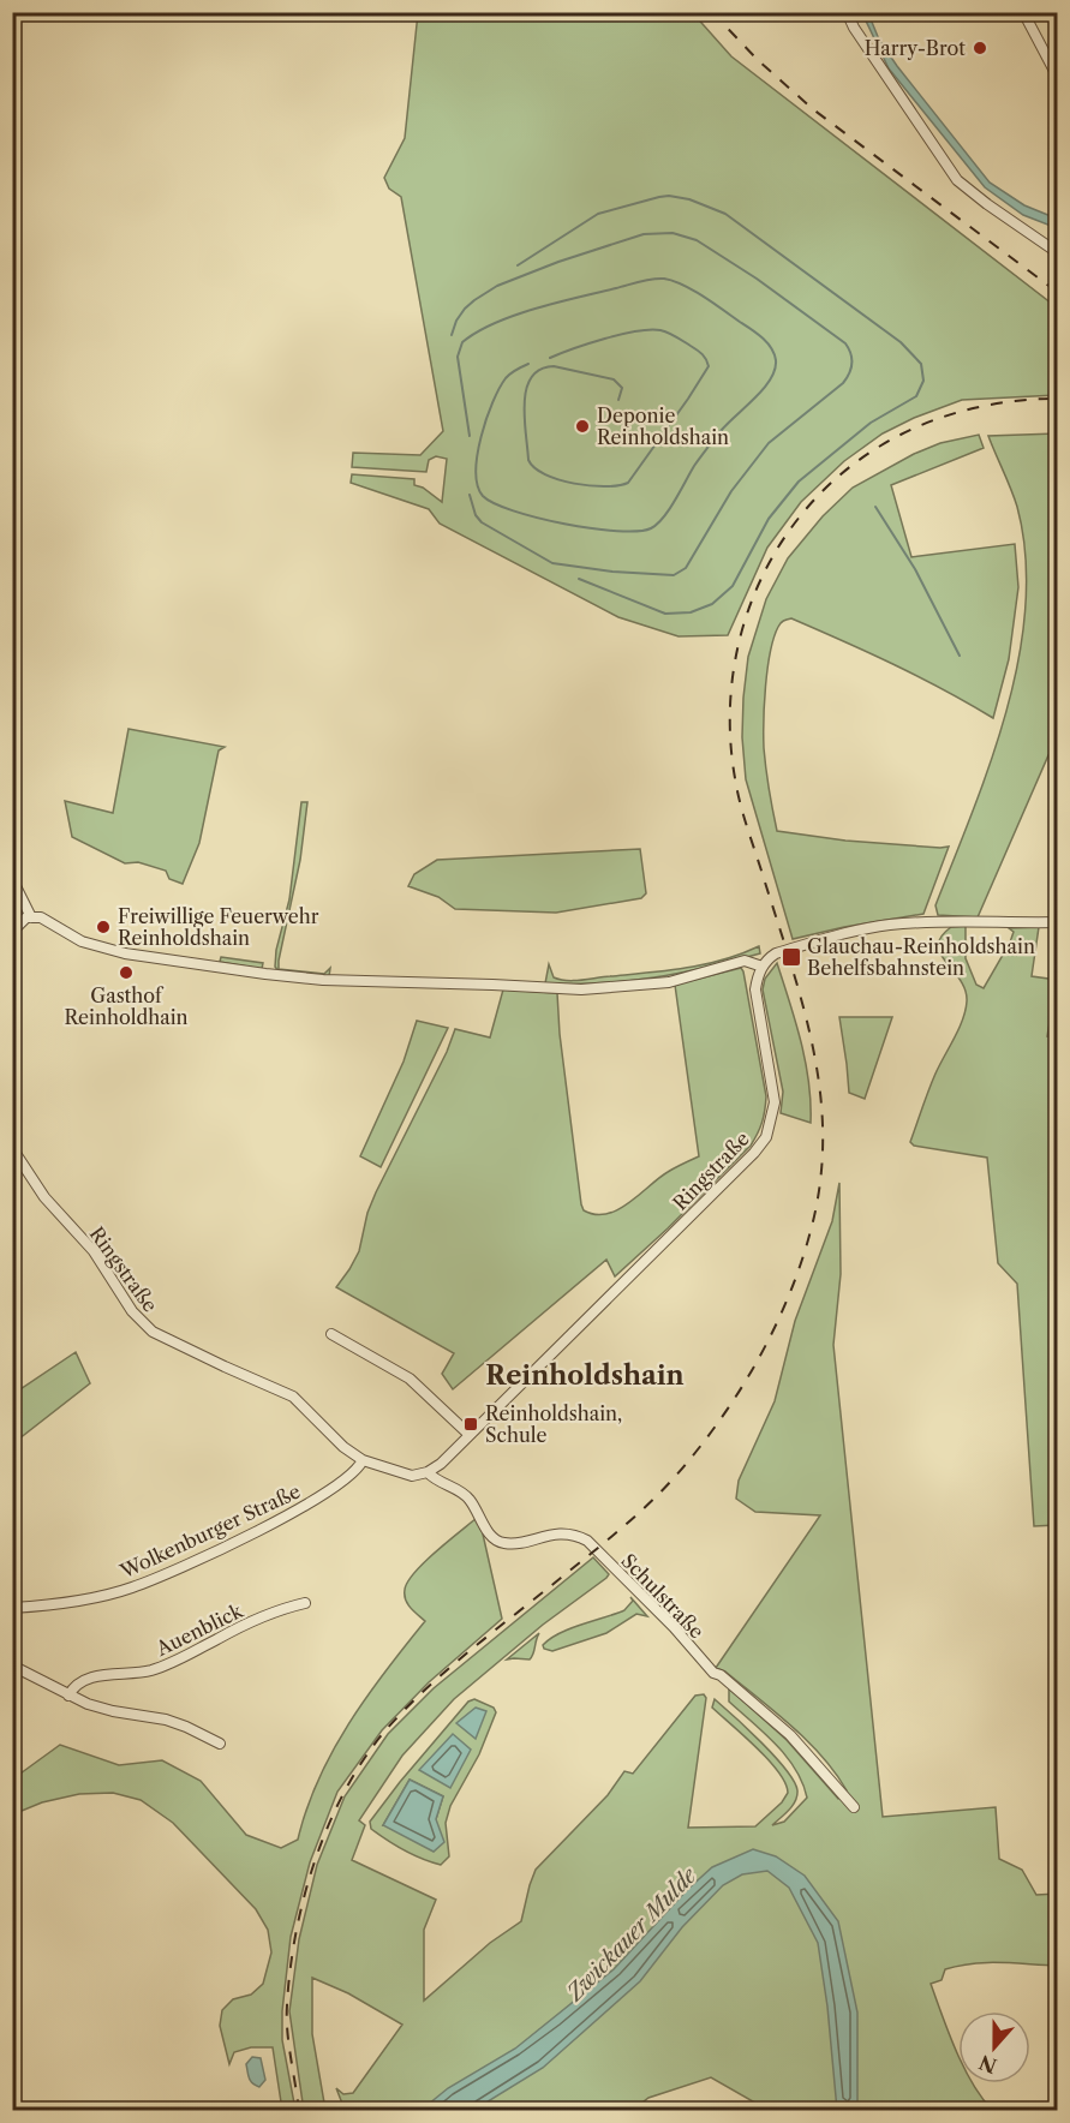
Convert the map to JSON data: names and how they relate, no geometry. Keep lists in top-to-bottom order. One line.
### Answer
{"streets":{"street":["Ringstraße","Wolkenburger Straße","Schulstraße","Auenblick"]},"crossings":[["Ringstraße","Wolkenburger Straße"],["Ringstraße","Schulstraße"]],"districts":["Reinholdshain"],"water":["Zwickauer Mulde"],"places":{"other":["Harry-Brot","Deponie Reinholdshain","Freiwillige Feuerwehr Reinholdshain","Gasthof Reinholdhain"],"transit":["Glauchau-Reinholdshain Behelfsbahnstein","Reinholdshain, Schule"]},"north":"bottom"}
